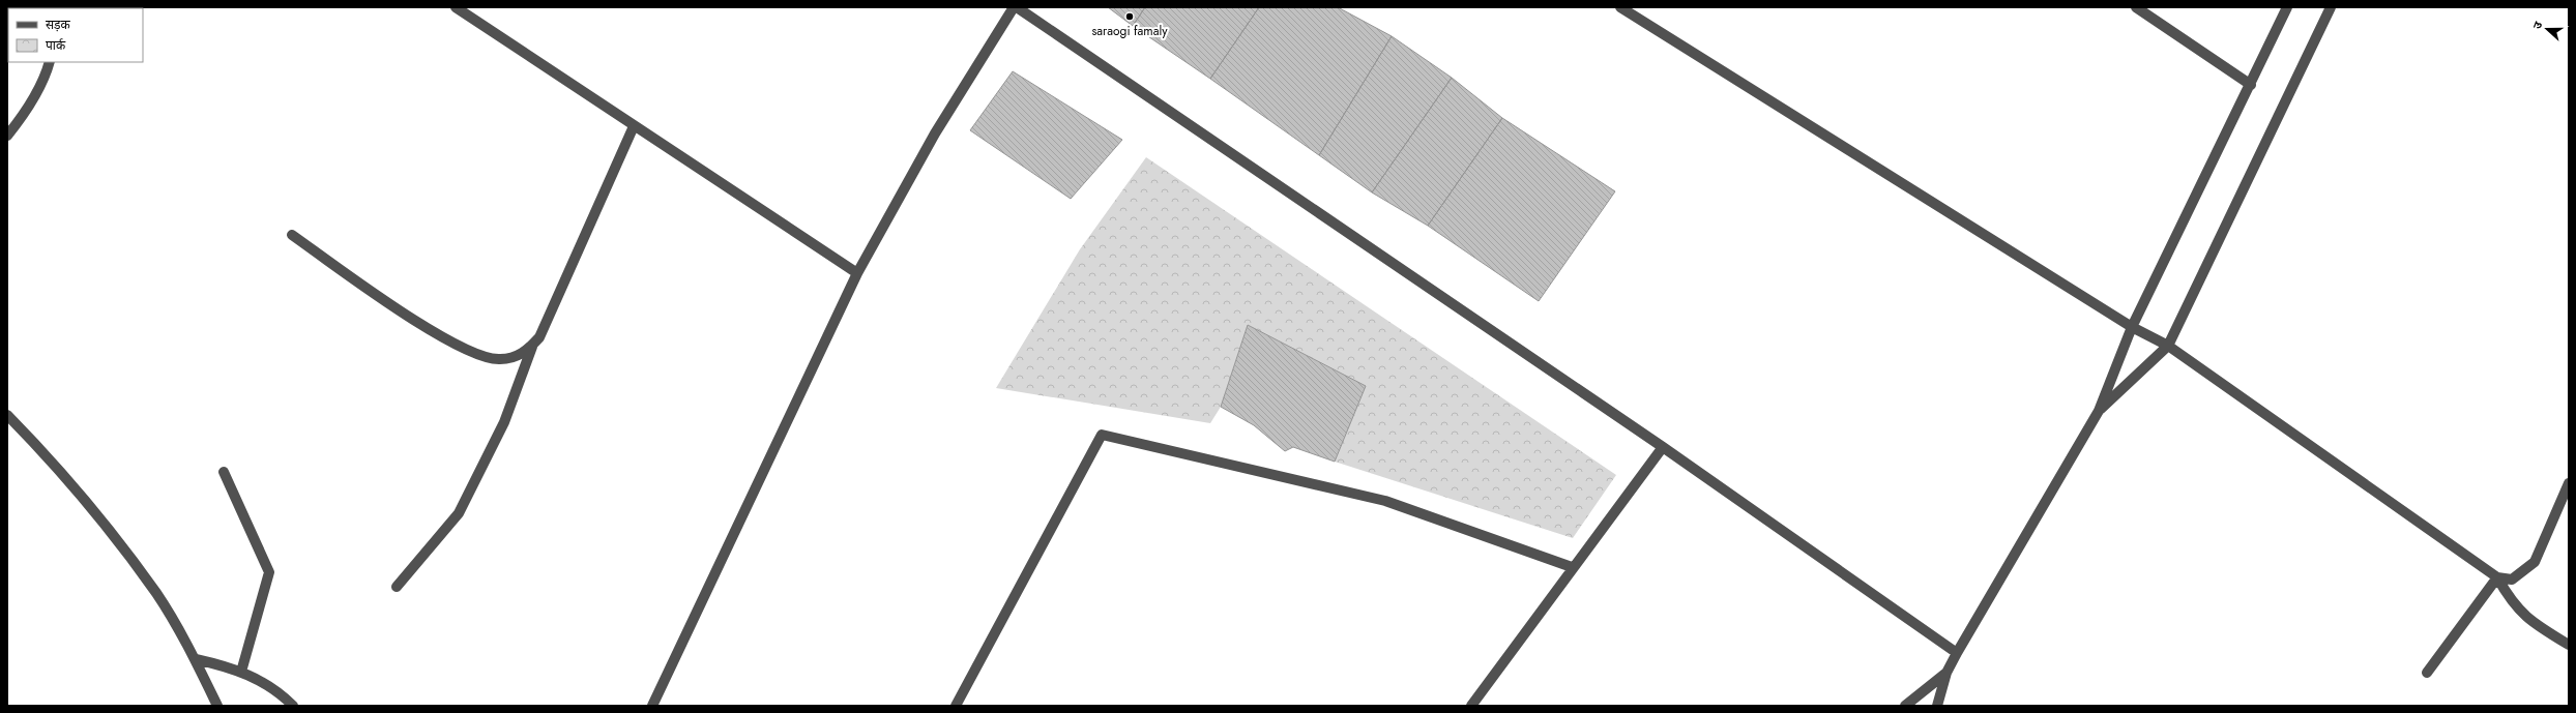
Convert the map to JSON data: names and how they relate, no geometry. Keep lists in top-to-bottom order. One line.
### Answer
{"places":["saraogi famaly"],"legend":["सड़क","पार्क"],"north":"left"}
